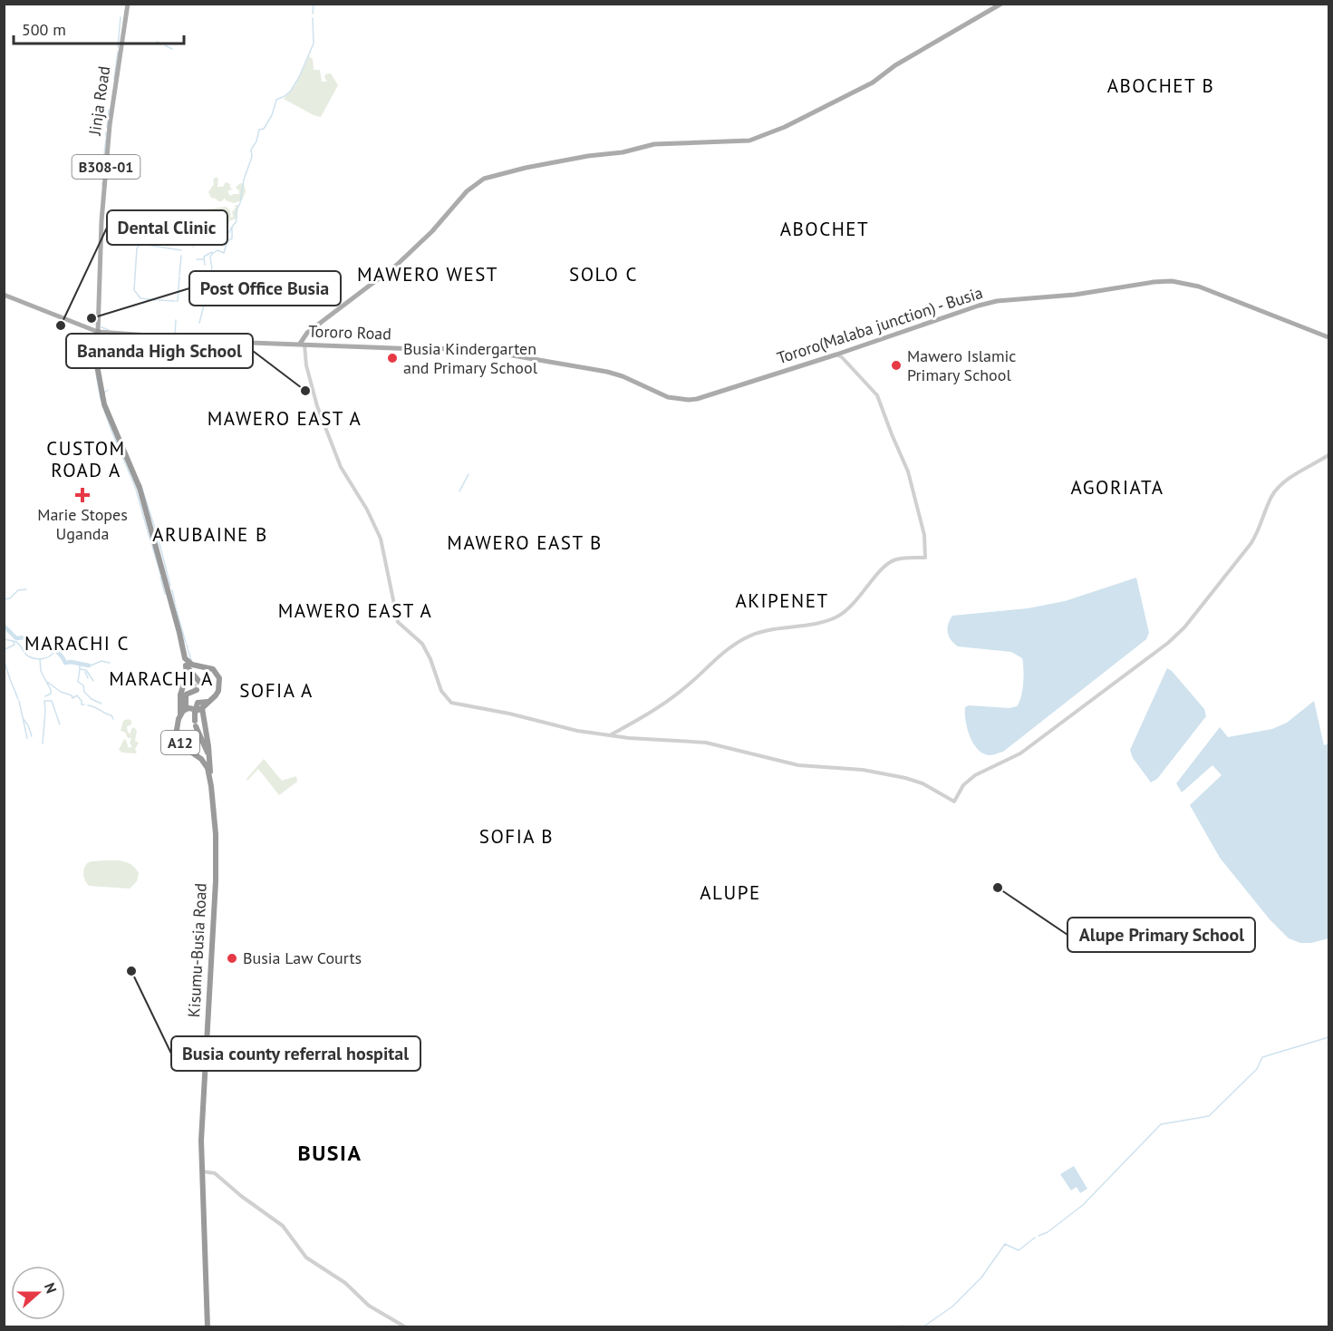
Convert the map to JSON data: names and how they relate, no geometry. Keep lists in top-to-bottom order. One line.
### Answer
{"streets":{"highway":["B308-01","A12","Kisumu-Busia Road"],"main road":["Jinja Road","Tororo(Malaba junction) - Busia","Tororo Road"]},"crossings":[["Jinja Road","B308-01"],["Jinja Road","Tororo Road"],["B308-01","Tororo Road"],["B308-01","Kisumu-Busia Road"],["Tororo(Malaba junction) - Busia","Tororo Road"],["A12","Kisumu-Busia Road"]],"districts":["ABOCHET B","ABOCHET","MAWERO WEST","SOLO C","MAWERO EAST A","CUSTOM ROAD A","AGORIATA","ARUBAINE B","MAWERO EAST B","AKIPENET","MAWERO EAST A","MARACHI C","MARACHI A","SOFIA A","SOFIA B","ALUPE","BUSIA"],"places":{"other":["Post Office Busia","Dental Clinic","Busia Kindergarten and Primary School","Mawero Islamic Primary School","Bananda High School","Alupe Primary School","Busia Law Courts","Busia county referral hospital"],"health":["Marie Stopes Uganda"]},"scale_bar":"500 m","north":"right"}
